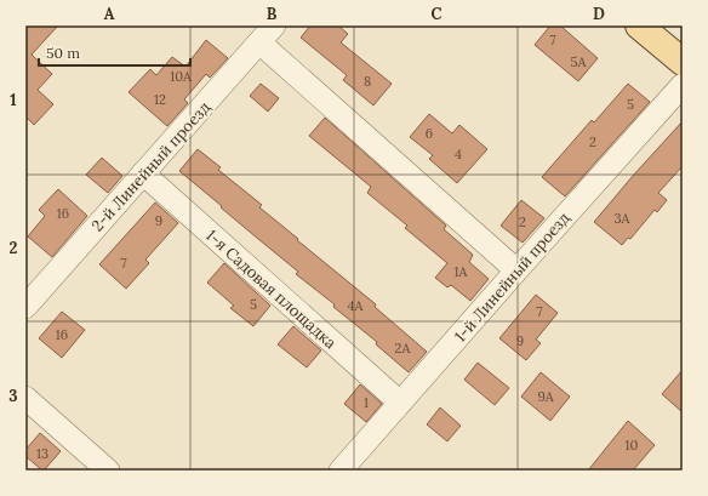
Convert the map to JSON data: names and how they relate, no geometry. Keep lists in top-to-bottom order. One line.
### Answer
{"streets":{"street":["2-й Линейный проезд","1-й Линейный проезд","1-я Садовая площадка"]},"crossings":[["2-й Линейный проезд","1-я Садовая площадка"],["1-й Линейный проезд","1-я Садовая площадка"]],"house_numbers":["7","5А","10А","8","12","5","6","2","4","16","3А","9","2","7","1А","5","4А","7","16","9","2А","9А","1","10","13"],"scale_bar":"50 m","grid":{"columns":["A","B","C","D"],"rows":["1","2","3"]}}
